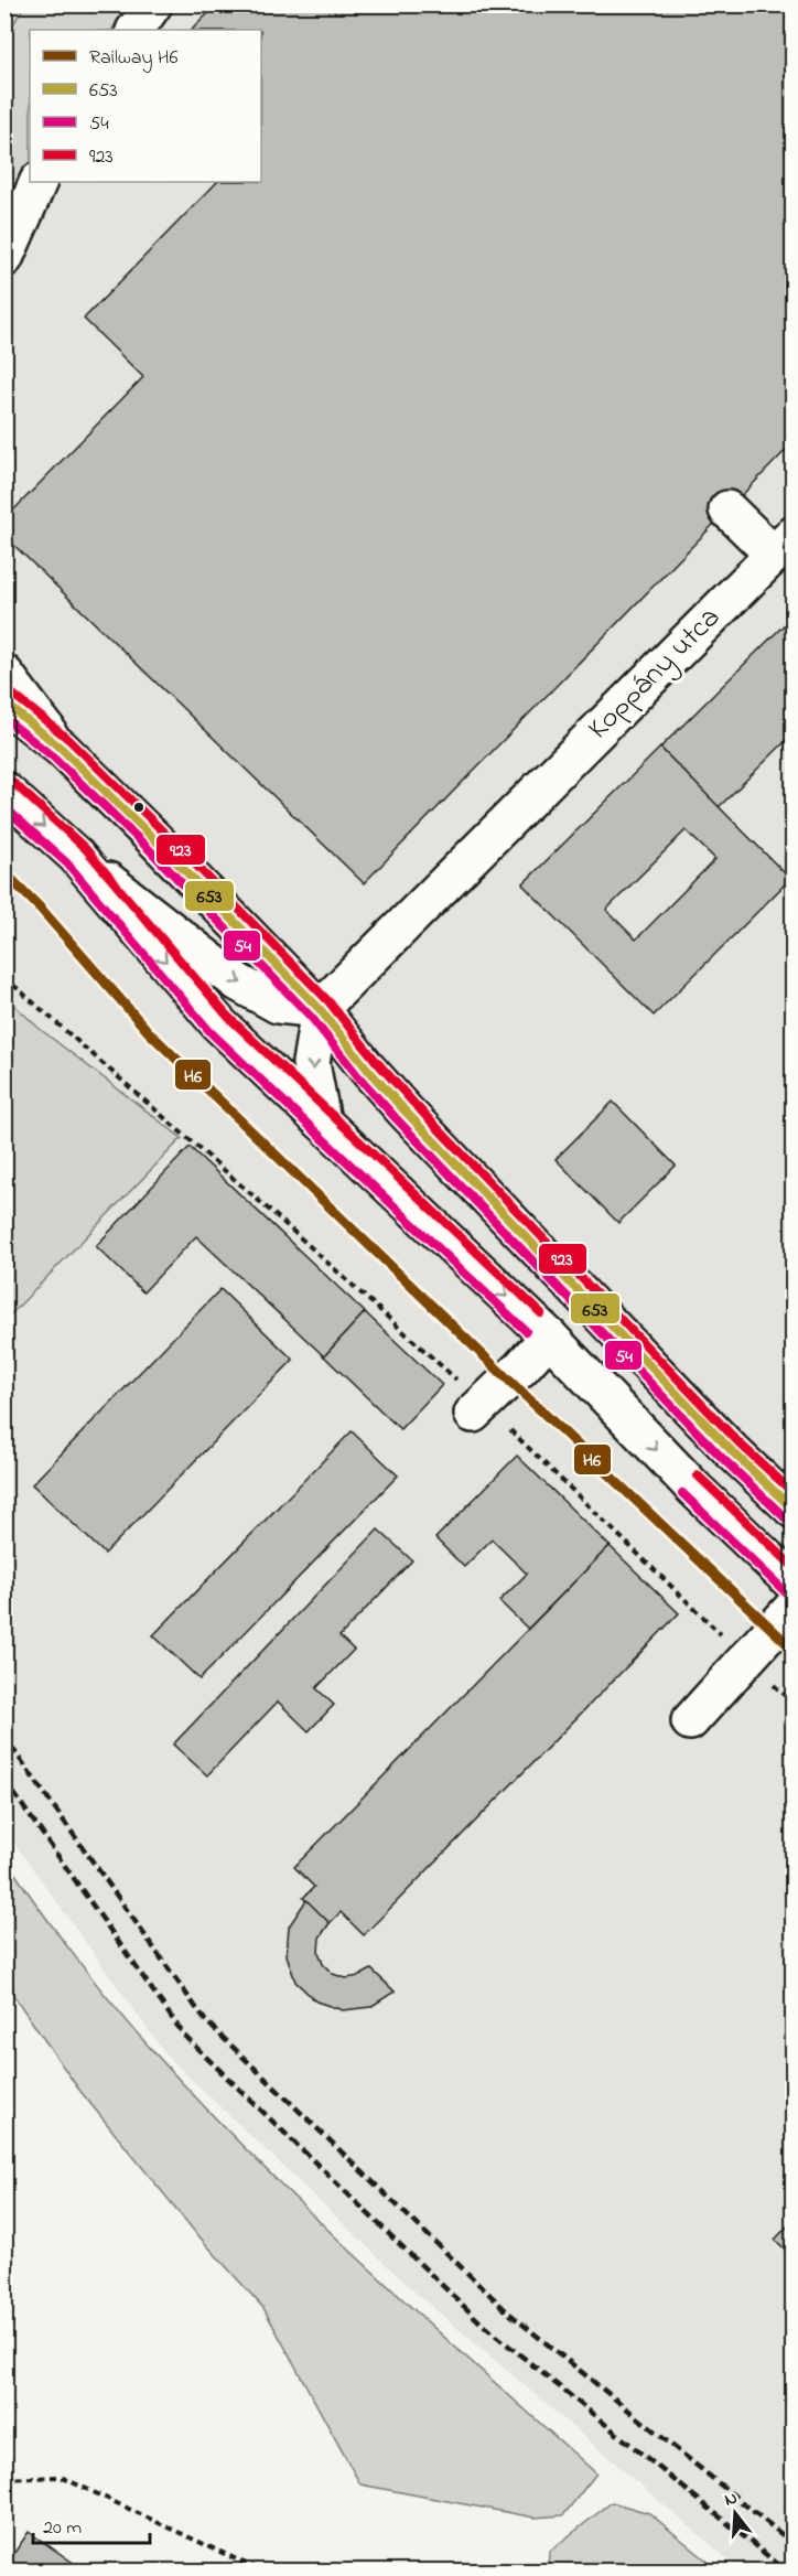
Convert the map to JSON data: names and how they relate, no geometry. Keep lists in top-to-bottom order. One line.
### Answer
{"streets":{"main road":["Koppány utca"]},"lines":["transit line 923","transit line 653","transit line 54","rail line H6"],"legend":["Railway H6","653","54","923"],"scale_bar":"20 m","north":"top"}
